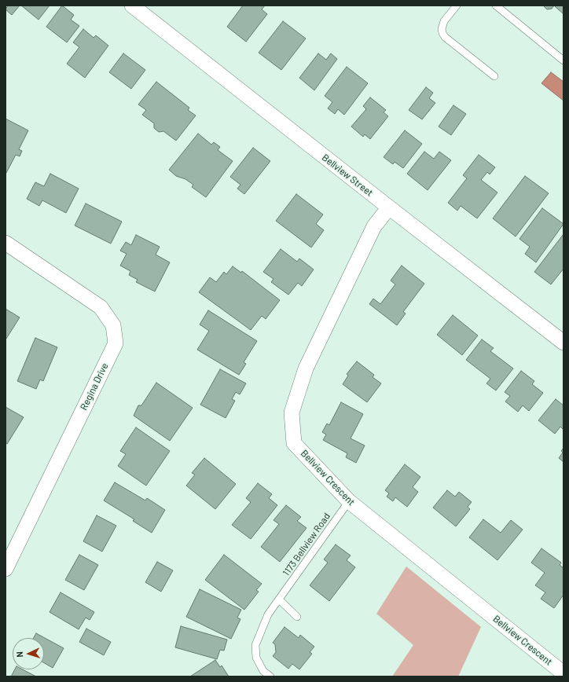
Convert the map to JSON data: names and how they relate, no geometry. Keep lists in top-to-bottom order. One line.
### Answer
{"streets":{"street":["Bellview Street","Regina Drive","Bellview Crescent"],"lane":["1173 Bellview Road"]},"crossings":[["Bellview Street","Bellview Crescent"],["Bellview Crescent","1173 Bellview Road"]],"north":"left"}
